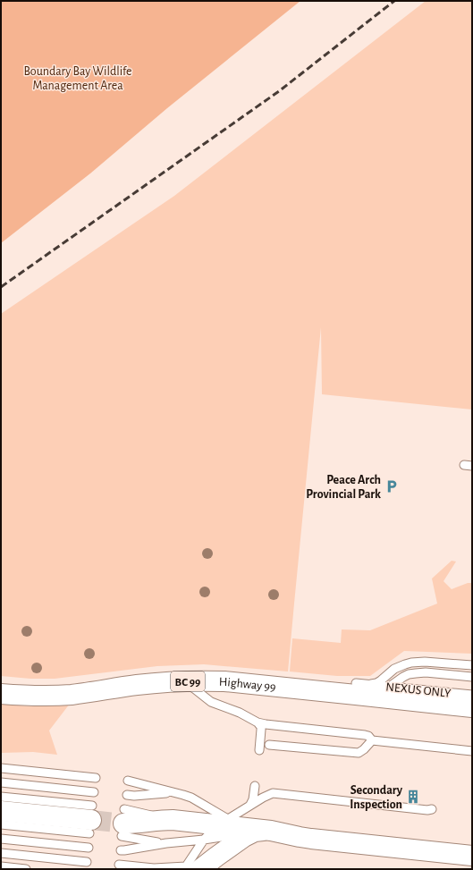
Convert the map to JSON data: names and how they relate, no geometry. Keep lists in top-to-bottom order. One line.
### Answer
{"streets":{"highway":["BC 99","Highway 99"],"lane":["NEXUS ONLY"]},"crossings":[["BC 99","Highway 99"],["BC 99","NEXUS ONLY"],["Highway 99","NEXUS ONLY"]],"parks":["Boundary Bay Wildlife Management Area"],"places":{"parking":["Peace Arch Provincial Park"],"building":["Secondary Inspection"]}}
